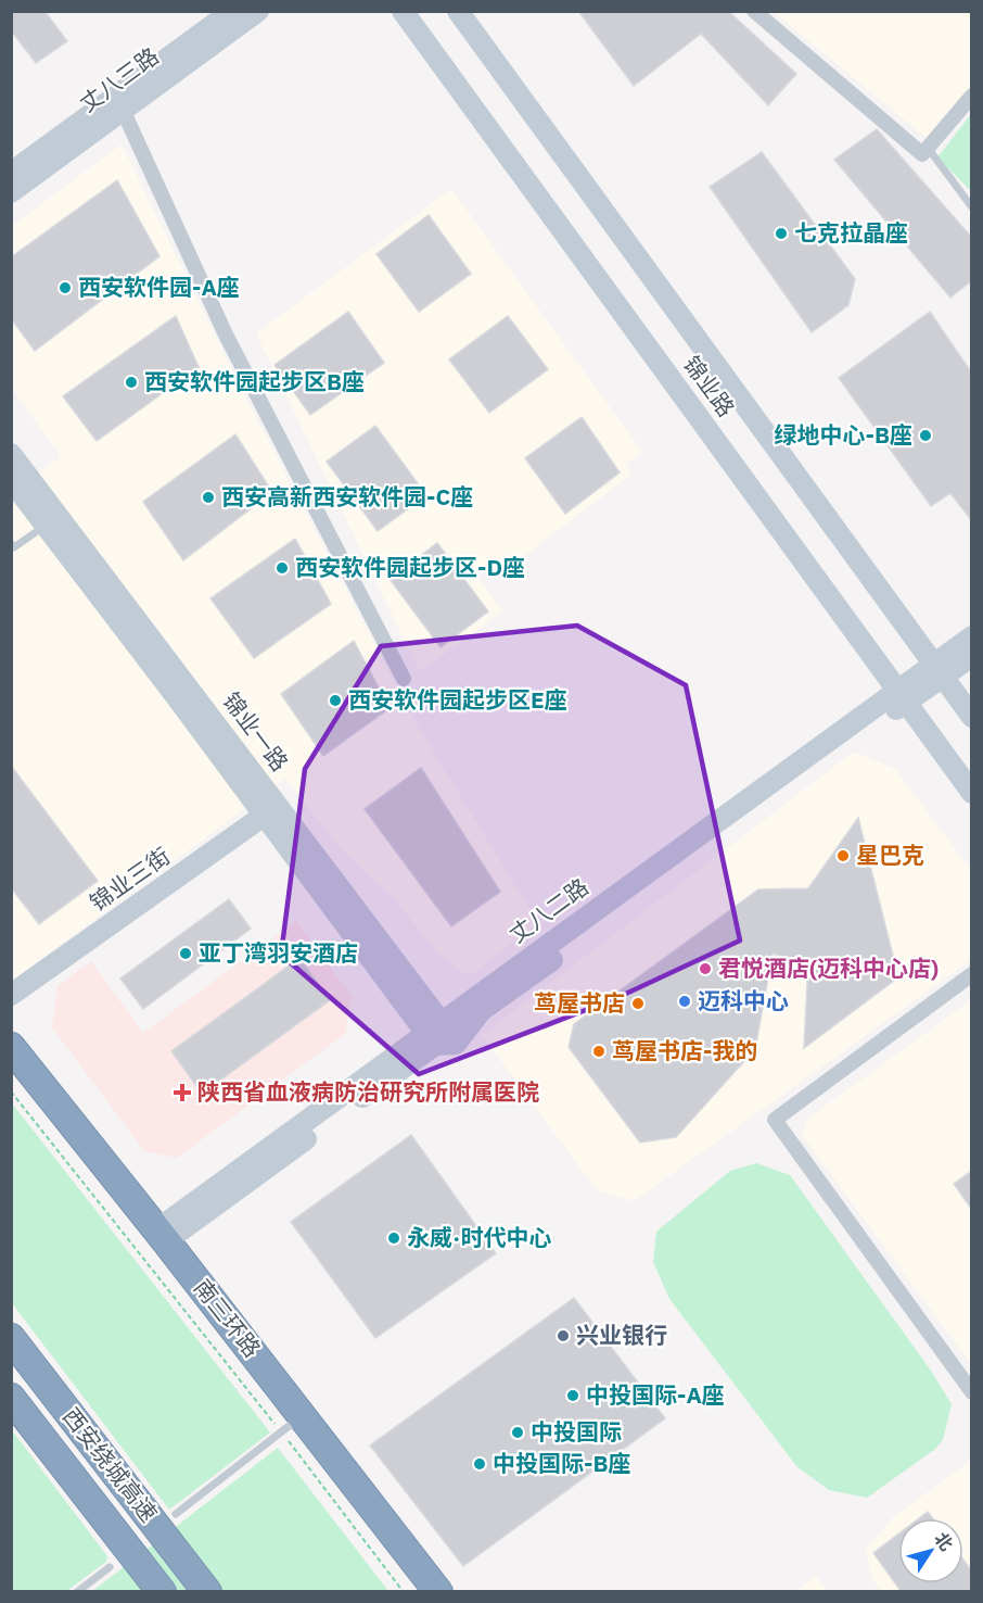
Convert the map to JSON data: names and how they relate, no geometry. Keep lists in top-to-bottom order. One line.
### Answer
{"streets":{"highway":["南三环路","西安绕城高速"],"street":["丈八三路","锦业路","锦业一路","锦业三街","丈八二路"]},"crossings":[["锦业路","丈八二路"],["锦业一路","锦业三街"],["锦业一路","丈八二路"],["丈八二路","南三环路"]],"places":{"other":["七克拉晶座","西安软件园-A座","西安软件园起步区B座","绿地中心-B座","西安高新西安软件园-C座","西安软件园起步区-D座","西安软件园起步区E座","星巴克","亚丁湾羽安酒店","君悦酒店(迈科中心店)","迈科中心","茑屋书店","茑屋书店-我的","永威·时代中心","兴业银行","中投国际-A座","中投国际","中投国际-B座"],"health":["陕西省血液病防治研究所附属医院"]},"north":"top right"}
